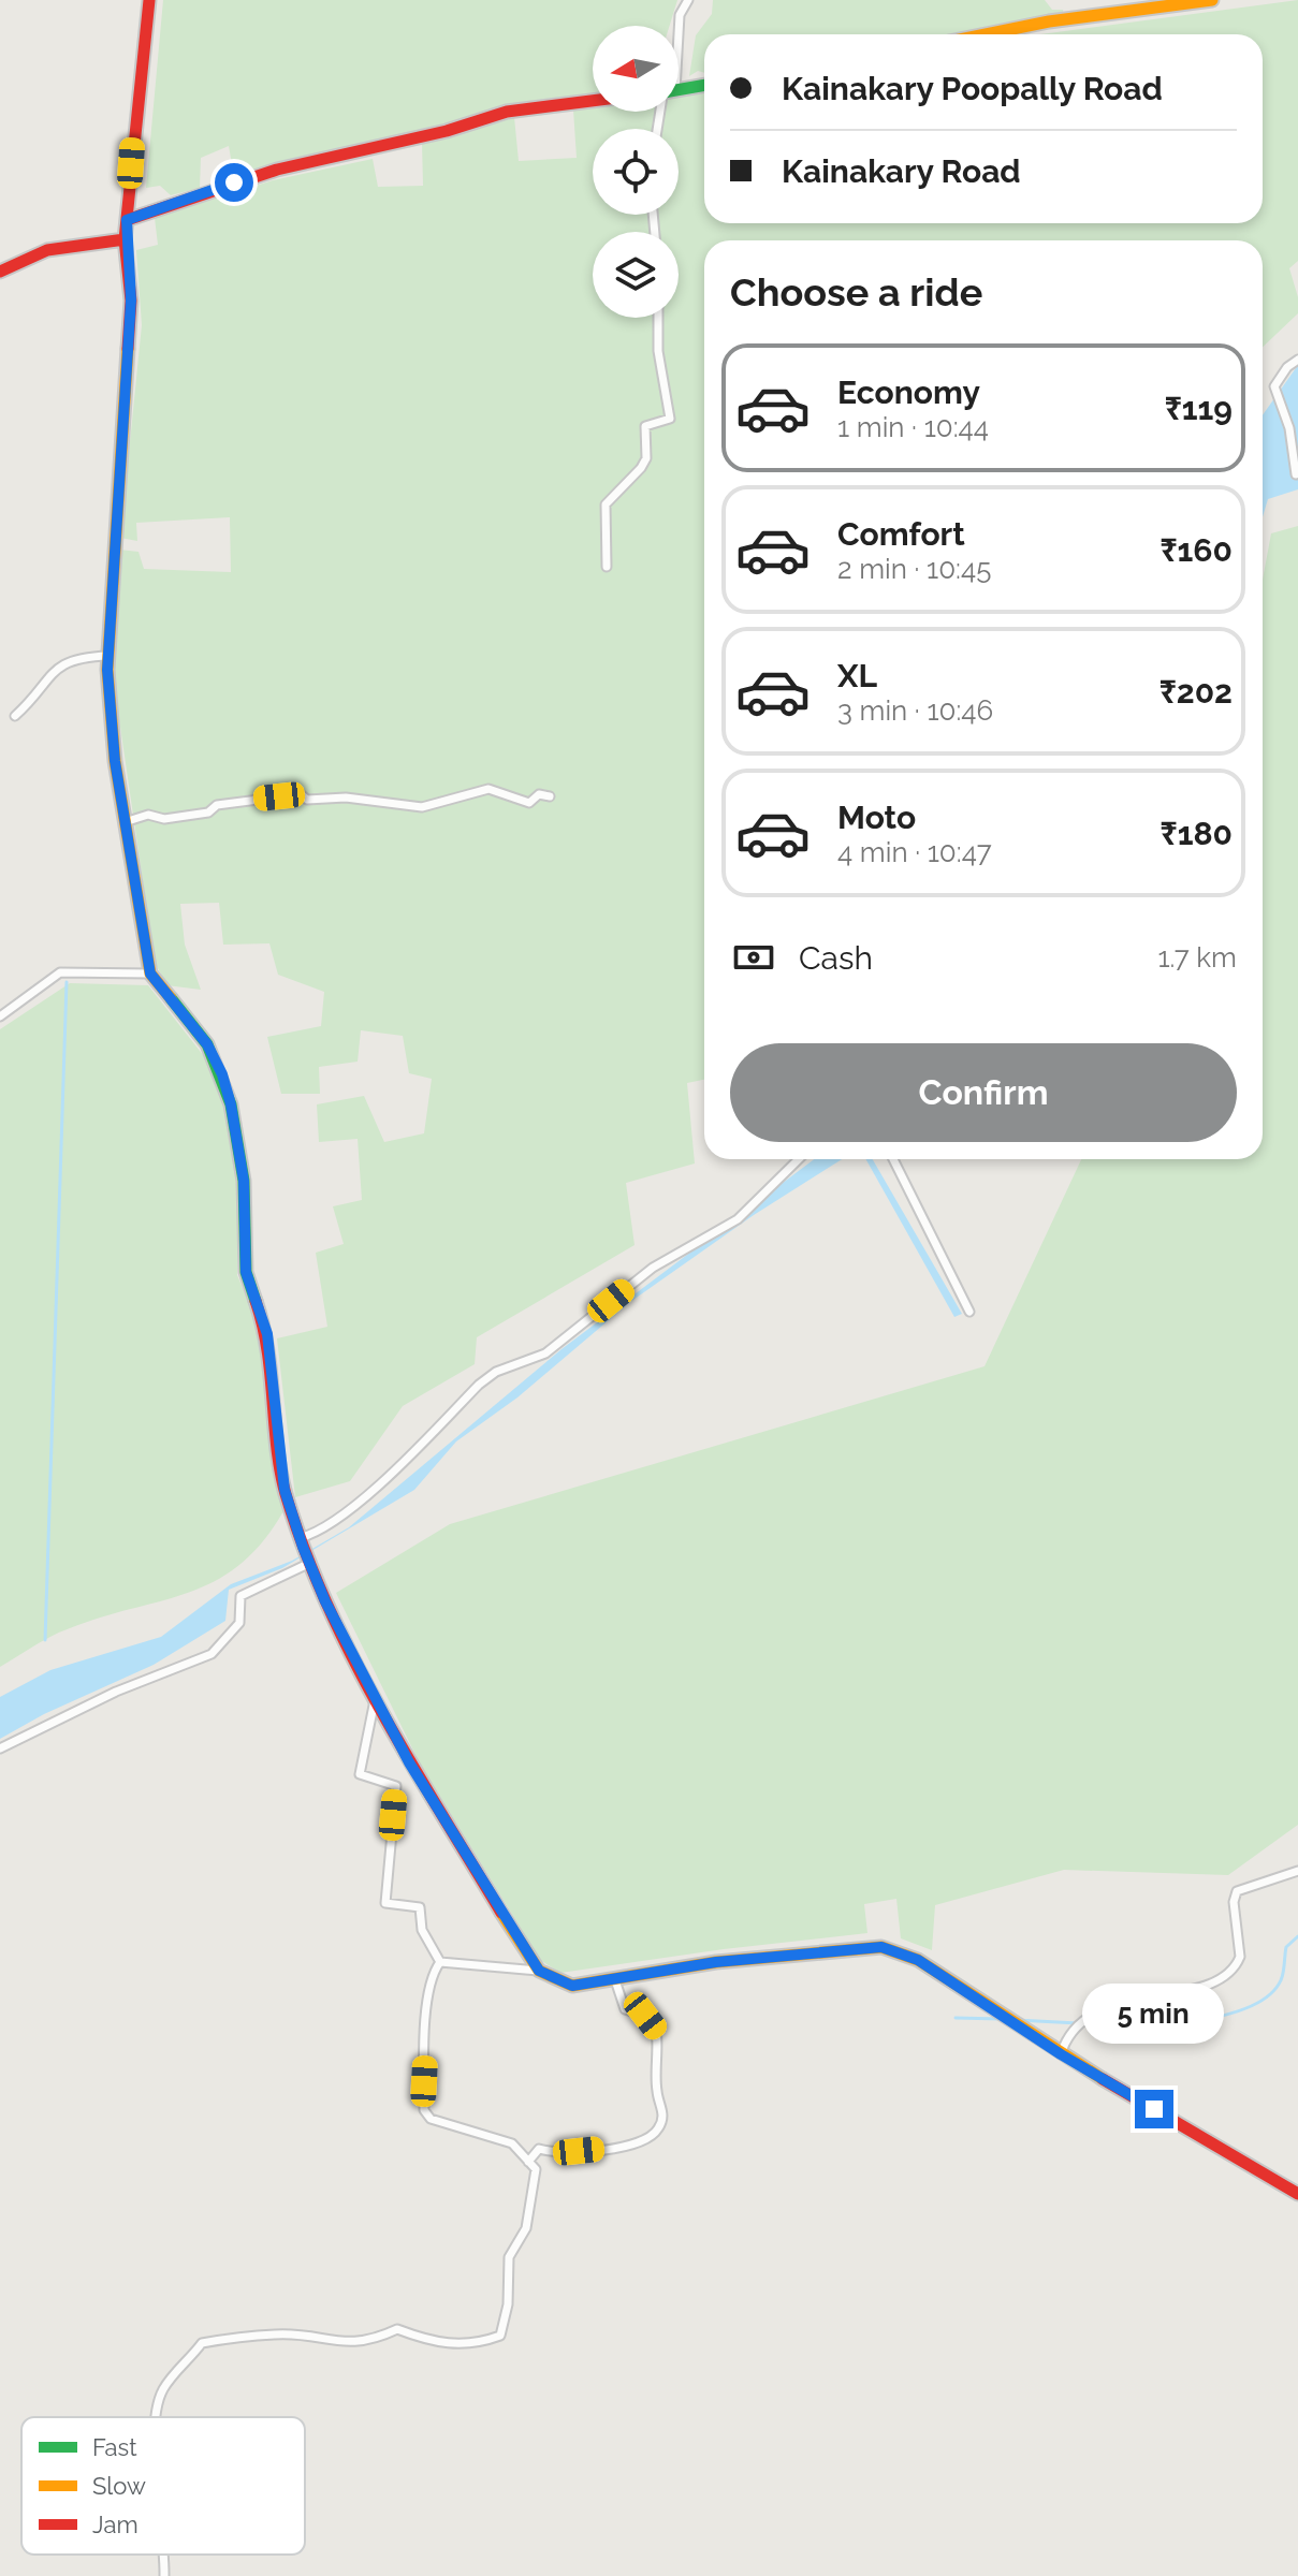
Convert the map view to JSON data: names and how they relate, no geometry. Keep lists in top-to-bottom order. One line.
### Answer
{"legend":["Fast","Slow","Jam"],"north":"left","page":{"banner":["Kainakary Poopally Road","Kainakary Road"],"heading":"Choose a ride","list":[{"name":"Economy","note":"1 min · 10:44","value":"₹119"},{"name":"Comfort","note":"2 min · 10:45","value":"₹160"},{"name":"XL","note":"3 min · 10:46","value":"₹202"},{"name":"Moto","note":"4 min · 10:47","value":"₹180"}],"pay":["Cash","1.7 km"],"buttons":"Confirm","bubble":"5 min"}}
